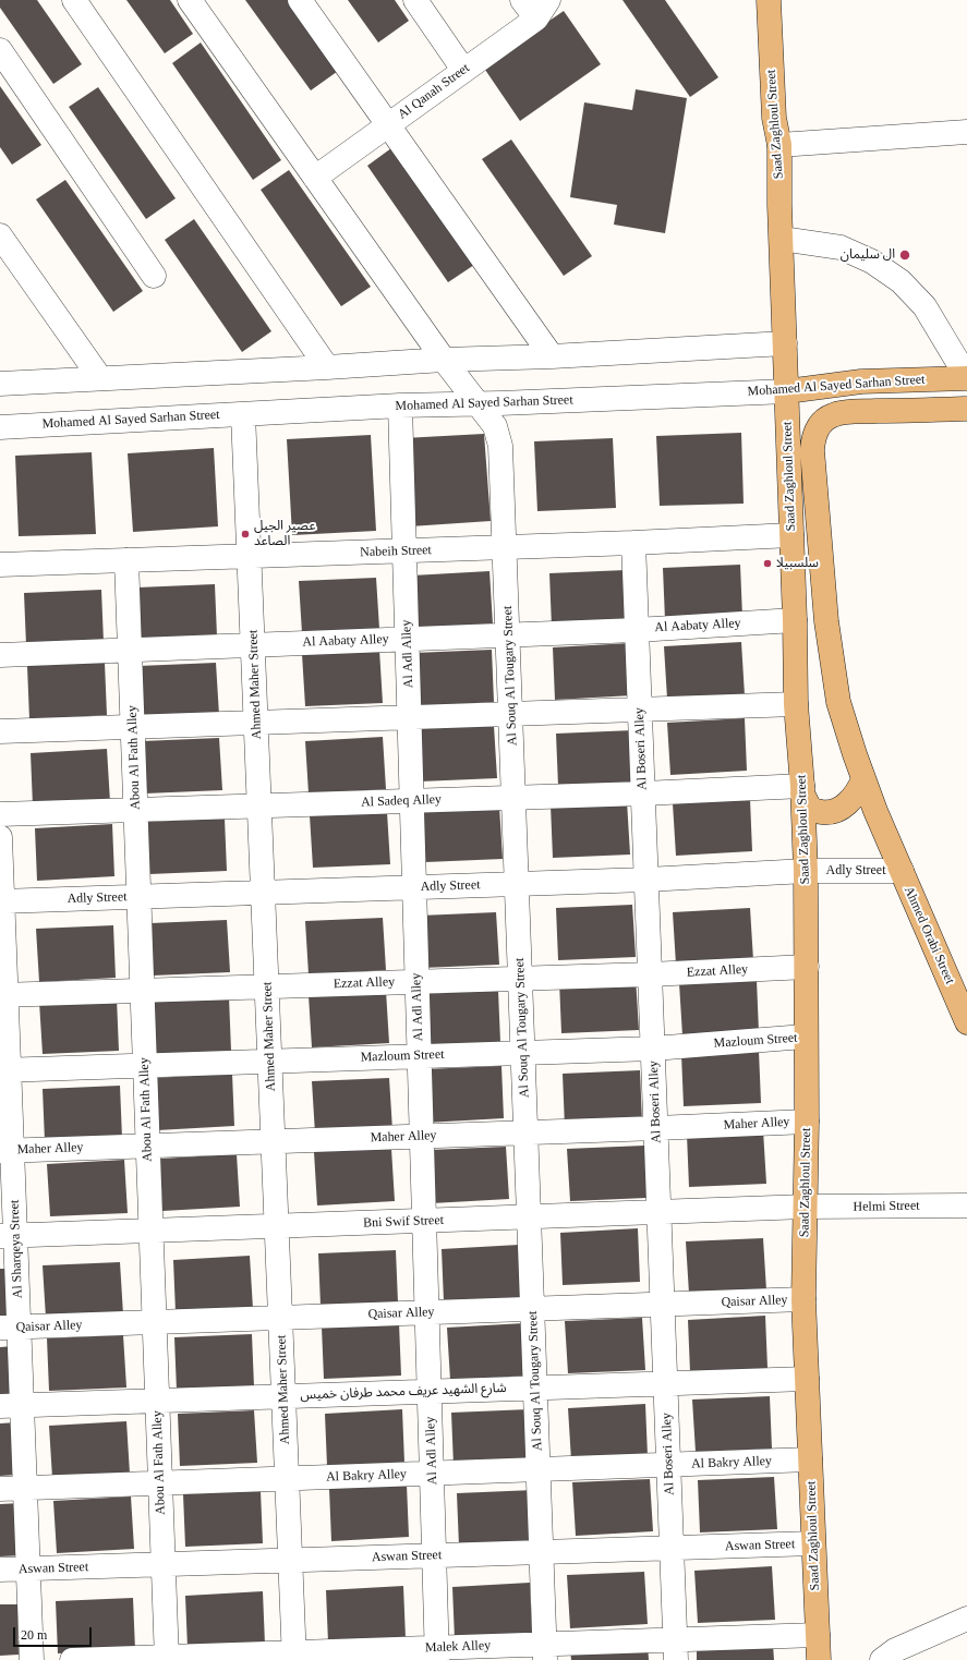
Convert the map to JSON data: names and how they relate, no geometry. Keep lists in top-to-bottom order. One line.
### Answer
{"streets":{"main road":["Saad Zaghloul Street","Mohamed Al Sayed Sarhan Street","Ahmed Orabi Street"],"street":["Al Qanah Street","Nabeih Street","Al Aabaty Alley","Al Adl Alley","Al Souq Al Tougary Street","Ahmed Maher Street","Al Boseri Alley","Abou Al Fath Alley","Al Sadeq Alley","Adly Street","Ezzat Alley","Mazloum Street","Maher Alley","Helmi Street","Bni Swif Street","Al Sharqeya Street","Qaisar Alley","شارع الشهيد عريف محمد طرفان خميس","Al Bakry Alley","Aswan Street","Malek Alley"]},"crossings":[["Al Qanah Street","Al Souq Al Tougary Street"],["Saad Zaghloul Street","Mohamed Al Sayed Sarhan Street"],["Saad Zaghloul Street","Nabeih Street"],["Saad Zaghloul Street","Al Aabaty Alley"],["Saad Zaghloul Street","Al Sadeq Alley"],["Saad Zaghloul Street","Adly Street"],["Saad Zaghloul Street","Ahmed Orabi Street"],["Saad Zaghloul Street","Ezzat Alley"],["Saad Zaghloul Street","Mazloum Street"],["Saad Zaghloul Street","Maher Alley"],["Saad Zaghloul Street","Helmi Street"],["Saad Zaghloul Street","Bni Swif Street"],["Saad Zaghloul Street","Qaisar Alley"],["Saad Zaghloul Street","شارع الشهيد عريف محمد طرفان خميس"],["Saad Zaghloul Street","Al Bakry Alley"],["Saad Zaghloul Street","Aswan Street"],["Saad Zaghloul Street","Malek Alley"],["Mohamed Al Sayed Sarhan Street","Al Adl Alley"],["Mohamed Al Sayed Sarhan Street","Al Souq Al Tougary Street"],["Mohamed Al Sayed Sarhan Street","Ahmed Maher Street"],["Nabeih Street","Al Adl Alley"],["Nabeih Street","Al Souq Al Tougary Street"],["Nabeih Street","Ahmed Maher Street"],["Nabeih Street","Al Boseri Alley"],["Nabeih Street","Abou Al Fath Alley"],["Al Aabaty Alley","Al Adl Alley"],["Al Aabaty Alley","Al Souq Al Tougary Street"],["Al Aabaty Alley","Ahmed Maher Street"],["Al Aabaty Alley","Al Boseri Alley"],["Al Aabaty Alley","Abou Al Fath Alley"],["Al Adl Alley","Al Sadeq Alley"],["Al Adl Alley","Adly Street"],["Al Adl Alley","Ezzat Alley"],["Al Adl Alley","Mazloum Street"],["Al Adl Alley","Maher Alley"],["Al Adl Alley","Bni Swif Street"],["Al Adl Alley","Qaisar Alley"],["Al Adl Alley","شارع الشهيد عريف محمد طرفان خميس"],["Al Adl Alley","Al Bakry Alley"],["Al Adl Alley","Aswan Street"],["Al Adl Alley","Malek Alley"],["Al Souq Al Tougary Street","Al Sadeq Alley"],["Al Souq Al Tougary Street","Adly Street"],["Al Souq Al Tougary Street","Ezzat Alley"],["Al Souq Al Tougary Street","Mazloum Street"],["Al Souq Al Tougary Street","Maher Alley"],["Al Souq Al Tougary Street","Bni Swif Street"],["Al Souq Al Tougary Street","Qaisar Alley"],["Al Souq Al Tougary Street","شارع الشهيد عريف محمد طرفان خميس"],["Al Souq Al Tougary Street","Al Bakry Alley"],["Al Souq Al Tougary Street","Aswan Street"],["Al Souq Al Tougary Street","Malek Alley"],["Ahmed Maher Street","Al Sadeq Alley"],["Ahmed Maher Street","Adly Street"],["Ahmed Maher Street","Ezzat Alley"],["Ahmed Maher Street","Mazloum Street"],["Ahmed Maher Street","Maher Alley"],["Ahmed Maher Street","Bni Swif Street"],["Ahmed Maher Street","Qaisar Alley"],["Ahmed Maher Street","شارع الشهيد عريف محمد طرفان خميس"],["Ahmed Maher Street","Al Bakry Alley"],["Ahmed Maher Street","Aswan Street"],["Ahmed Maher Street","Malek Alley"],["Al Boseri Alley","Al Sadeq Alley"],["Al Boseri Alley","Adly Street"],["Al Boseri Alley","Ezzat Alley"],["Al Boseri Alley","Mazloum Street"],["Al Boseri Alley","Maher Alley"],["Al Boseri Alley","Bni Swif Street"],["Al Boseri Alley","Qaisar Alley"],["Al Boseri Alley","شارع الشهيد عريف محمد طرفان خميس"],["Al Boseri Alley","Al Bakry Alley"],["Al Boseri Alley","Aswan Street"],["Al Boseri Alley","Malek Alley"],["Abou Al Fath Alley","Al Sadeq Alley"],["Abou Al Fath Alley","Adly Street"],["Abou Al Fath Alley","Ezzat Alley"],["Abou Al Fath Alley","Mazloum Street"],["Abou Al Fath Alley","Maher Alley"],["Abou Al Fath Alley","Bni Swif Street"],["Abou Al Fath Alley","Qaisar Alley"],["Abou Al Fath Alley","شارع الشهيد عريف محمد طرفان خميس"],["Abou Al Fath Alley","Al Bakry Alley"],["Abou Al Fath Alley","Aswan Street"],["Abou Al Fath Alley","Malek Alley"],["Adly Street","Ahmed Orabi Street"],["Adly Street","Al Sharqeya Street"],["Ezzat Alley","Al Sharqeya Street"],["Mazloum Street","Al Sharqeya Street"],["Maher Alley","Al Sharqeya Street"],["Helmi Street","Bni Swif Street"],["Bni Swif Street","Al Sharqeya Street"],["Al Sharqeya Street","Qaisar Alley"],["Al Sharqeya Street","شارع الشهيد عريف محمد طرفان خميس"],["Al Sharqeya Street","Al Bakry Alley"],["Al Sharqeya Street","Aswan Street"]],"places":["ال سليمان","عصير الجيل الصاعد","سلسبيلا"],"scale_bar":"20 m"}
